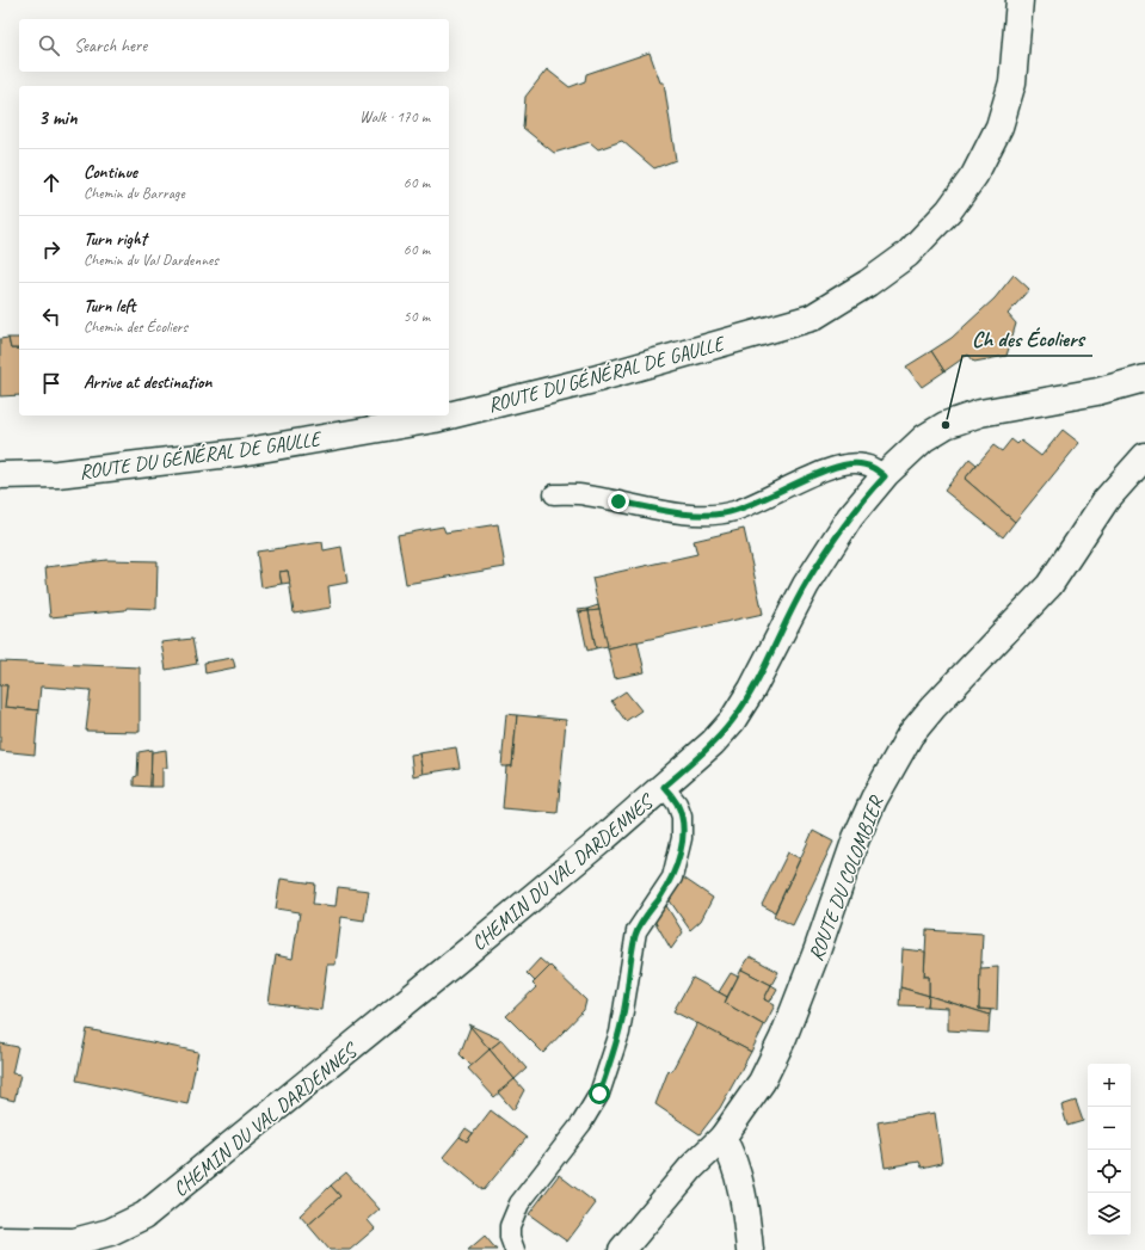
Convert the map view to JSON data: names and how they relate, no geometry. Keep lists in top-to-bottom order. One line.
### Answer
{"streets":{"street":["ROUTE DU GÉNÉRAL DE GAULLE","CHEMIN DU VAL DARDENNES","ROUTE DU COLOMBIER"]},"places":["Ch des Écoliers"],"page":{"search":"Search here","heading":["3 min","Walk · 170 m"],"list":[["Continue","Chemin du Barrage","60 m"],["Turn right","Chemin du Val Dardennes","60 m"],["Turn left","Chemin des Écoliers","50 m"],"Arrive at destination"],"map_buttons":["+","−"]}}
